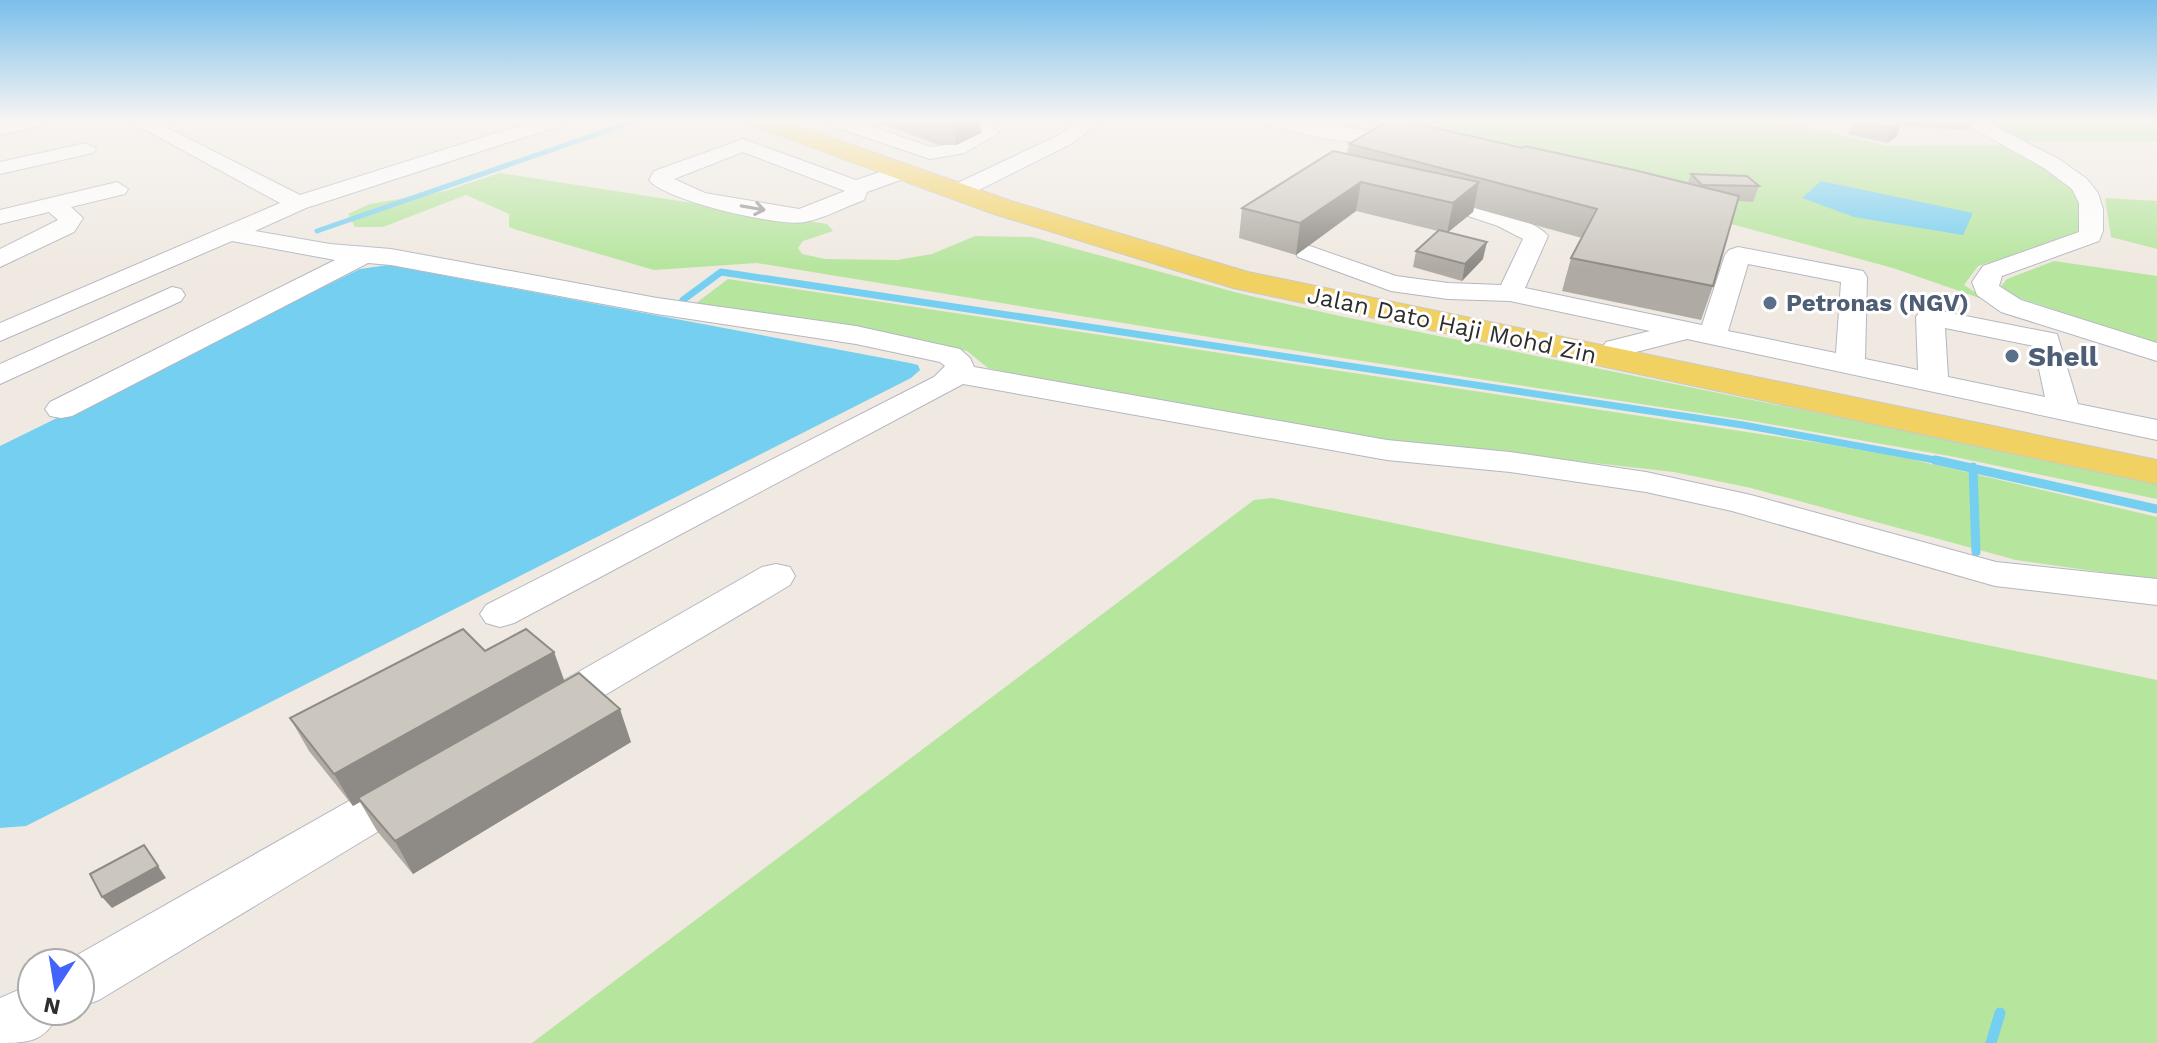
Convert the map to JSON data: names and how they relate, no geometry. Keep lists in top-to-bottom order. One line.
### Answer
{"streets":{"main road":["Jalan Dato Haji Mohd Zin"]},"places":["Petronas (NGV)","Shell"],"north":"bottom"}
